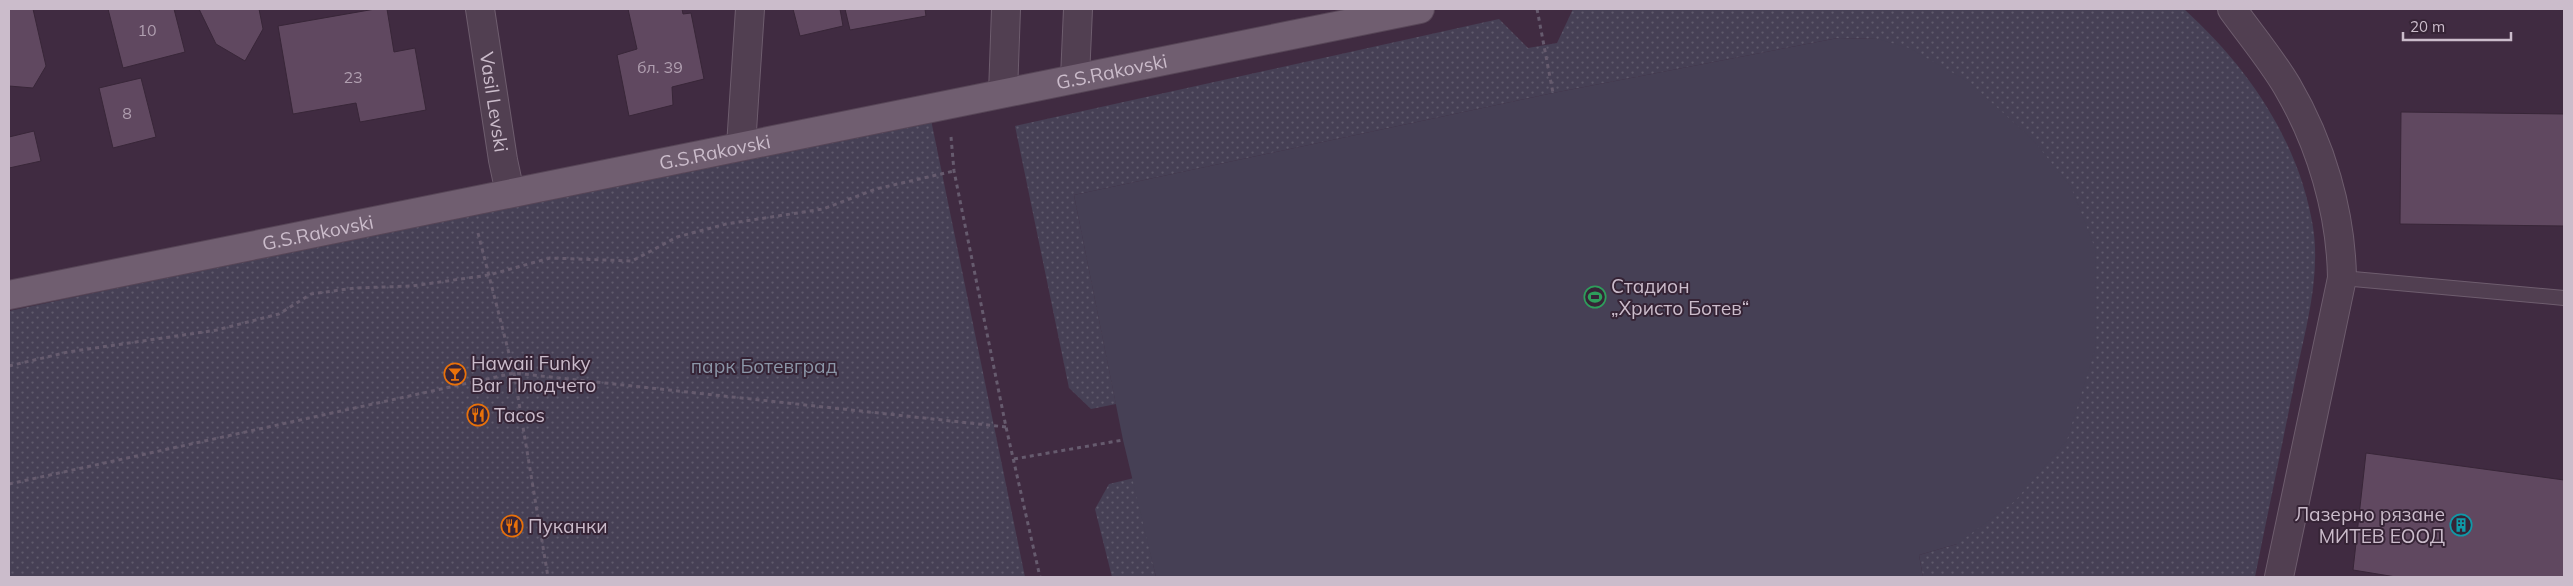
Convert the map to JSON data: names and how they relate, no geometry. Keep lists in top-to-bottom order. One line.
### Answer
{"streets":{"main road":["G.S.Rakovski"],"street":["Vasil Levski"]},"crossings":[["G.S.Rakovski","Vasil Levski"]],"parks":["парк Ботевград"],"places":{"sports":["Стадион „Христо Ботев“"],"bar":["Hawaii Funky Bar Плодчето"],"restaurant":["Tacos","Пуканки"],"building":["Лазерно рязане МИТЕВ ЕООД"]},"house_numbers":["10","бл. 39","23","8"],"scale_bar":"20 m"}
